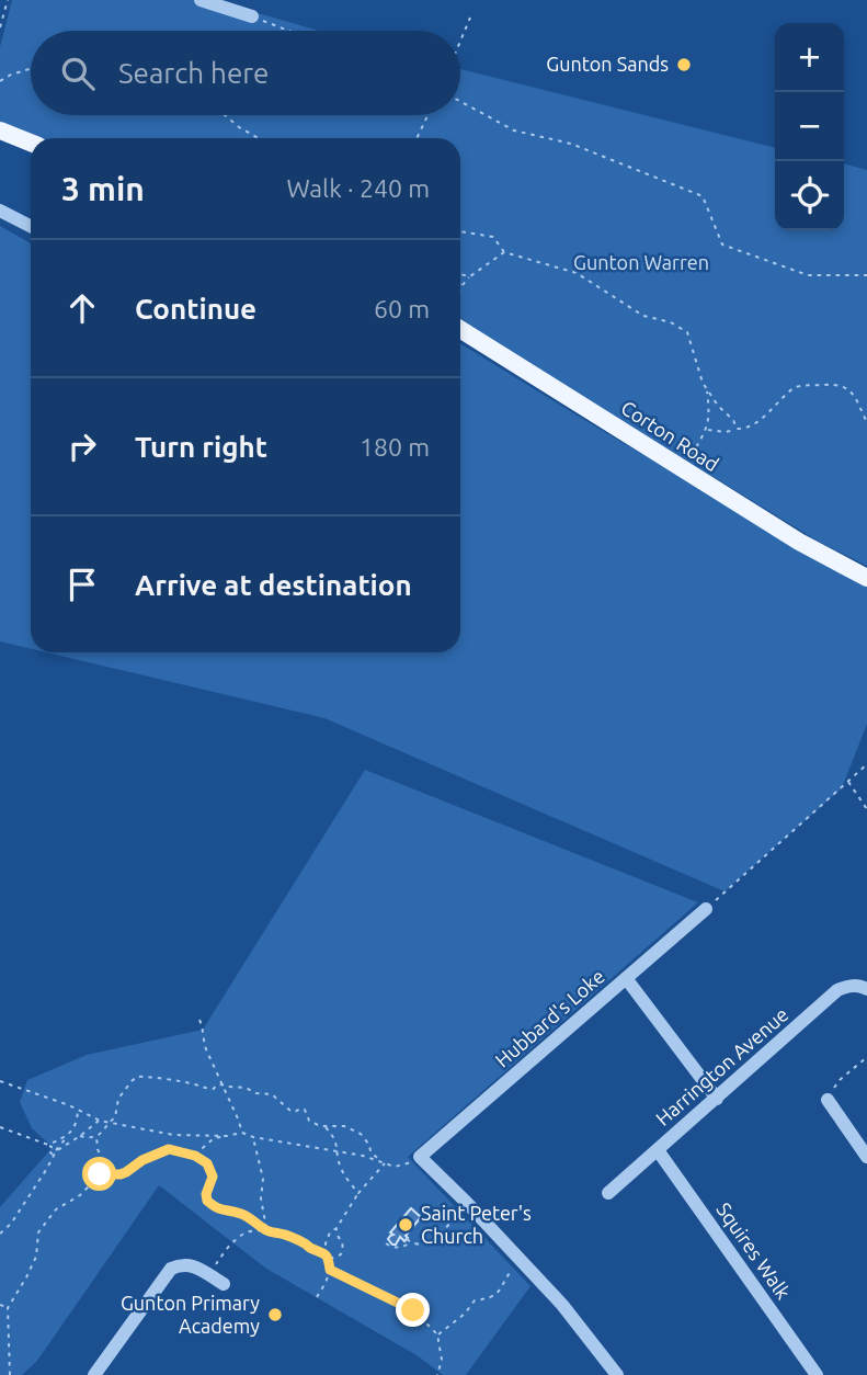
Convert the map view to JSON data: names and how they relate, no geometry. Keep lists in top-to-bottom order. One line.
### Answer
{"streets":{"main road":["Corton Road"],"street":["Hubbard's Loke","Harrington Avenue","Squires Walk"]},"crossings":[["Harrington Avenue","Squires Walk"]],"parks":["Gunton Warren"],"places":["Gunton Sands","Saint Peter's Church","Gunton Primary Academy"],"page":{"map_buttons":["+","−"],"search":"Search here","heading":["3 min","Walk · 240 m"],"list":[["Continue","60 m"],["Turn right","180 m"],"Arrive at destination"]}}
